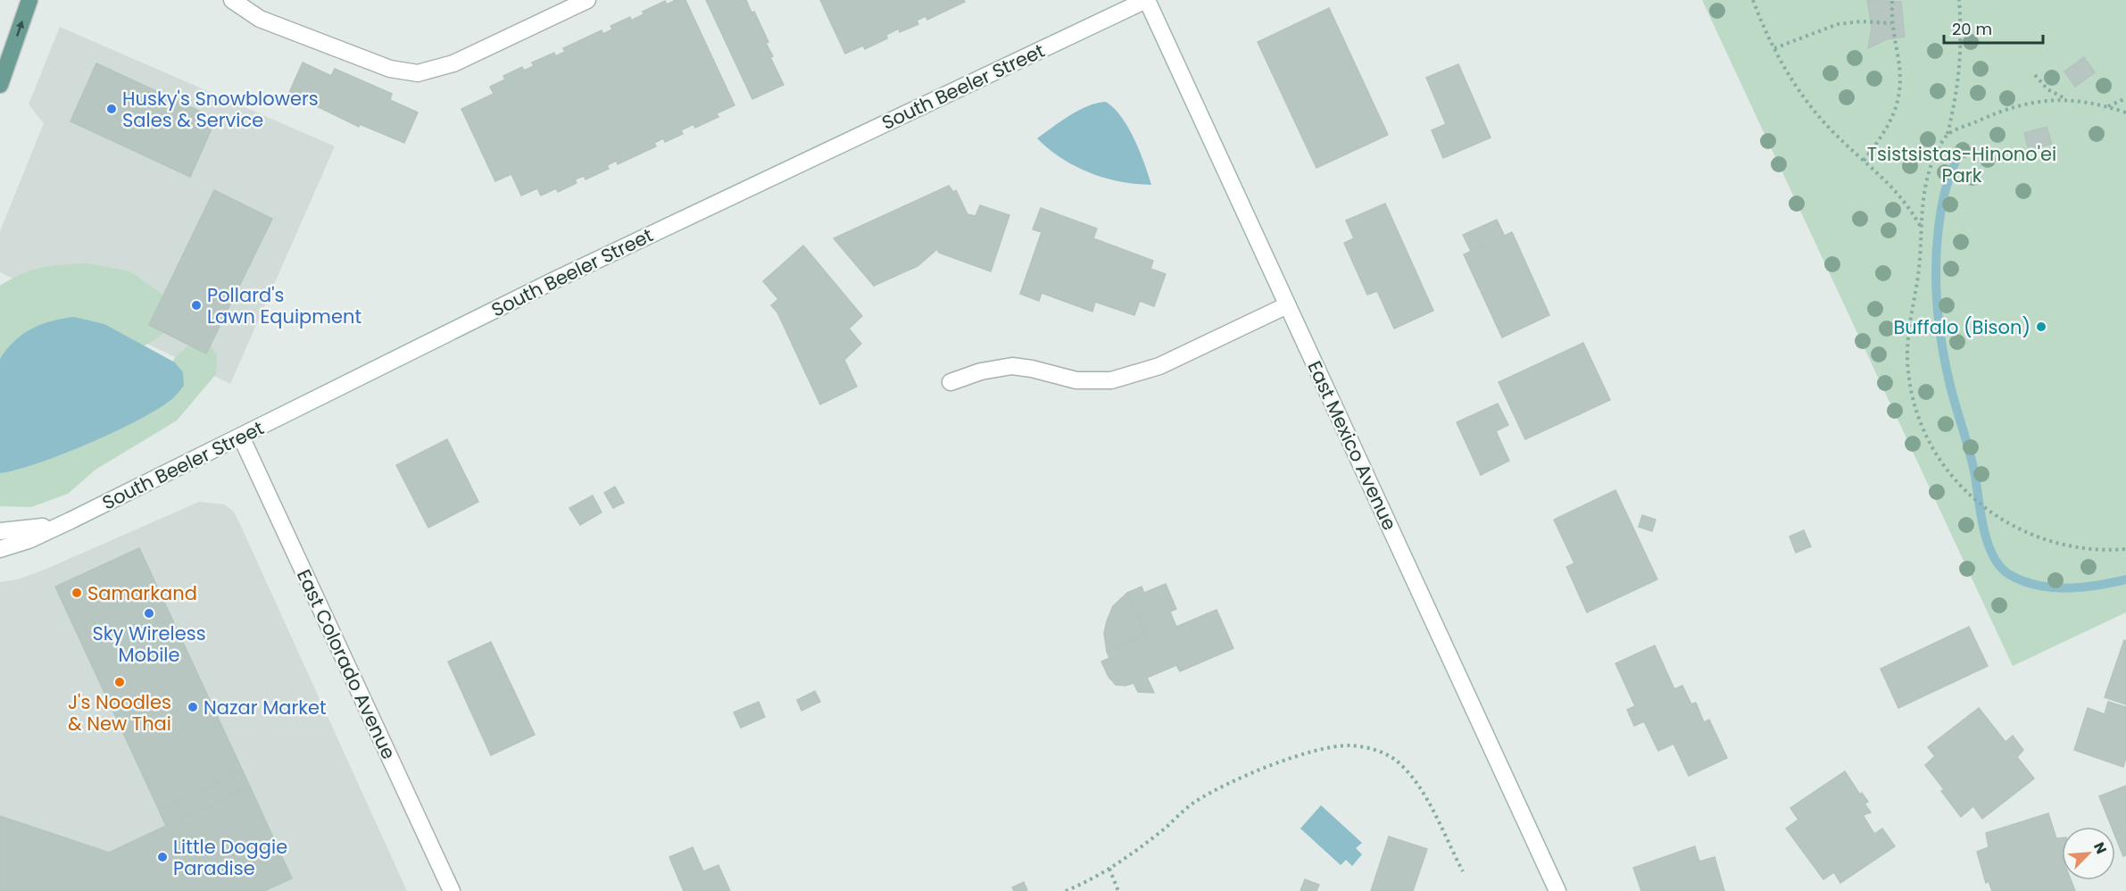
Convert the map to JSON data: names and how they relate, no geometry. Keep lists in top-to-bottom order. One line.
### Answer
{"streets":{"street":["South Beeler Street","East Mexico Avenue","East Colorado Avenue"]},"crossings":[["South Beeler Street","East Mexico Avenue"],["South Beeler Street","East Colorado Avenue"]],"parks":["Tsistsistas-Hinono'ei Park"],"places":["Husky's Snowblowers Sales & Service","Pollard's Lawn Equipment","Buffalo (Bison)","Samarkand","Sky Wireless Mobile","J's Noodles & New Thai","Nazar Market","Little Doggie Paradise"],"scale_bar":"20 m","north":"top right"}
